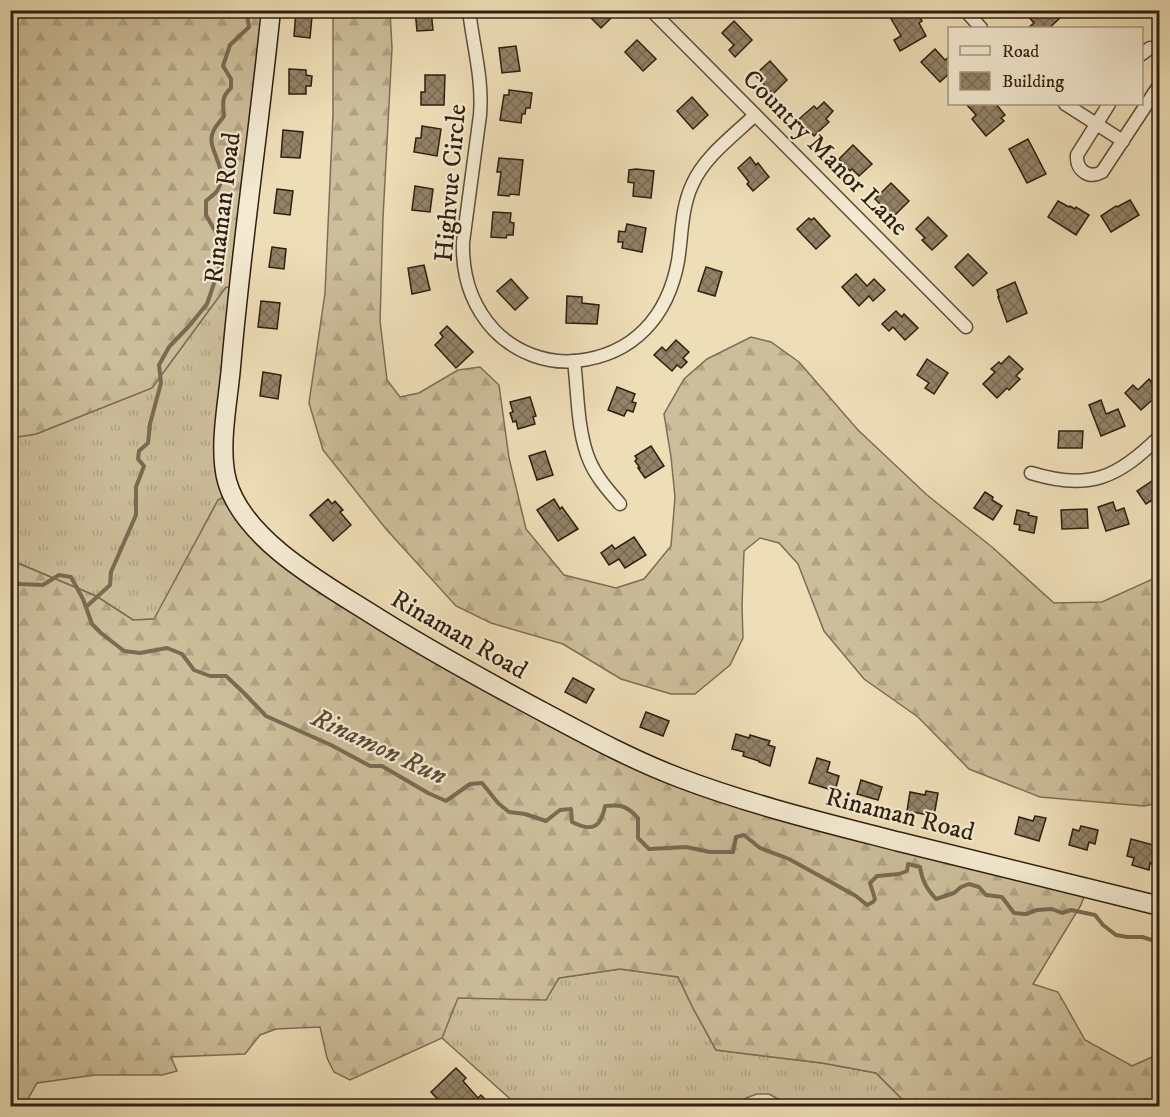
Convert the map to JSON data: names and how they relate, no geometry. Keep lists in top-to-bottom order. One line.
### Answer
{"streets":{"street":["Country Manor Lane","Highvue Circle","Rinaman Road"]},"crossings":[["Country Manor Lane","Highvue Circle"]],"water":["Rinamon Run"],"legend":["Road","Building"]}
